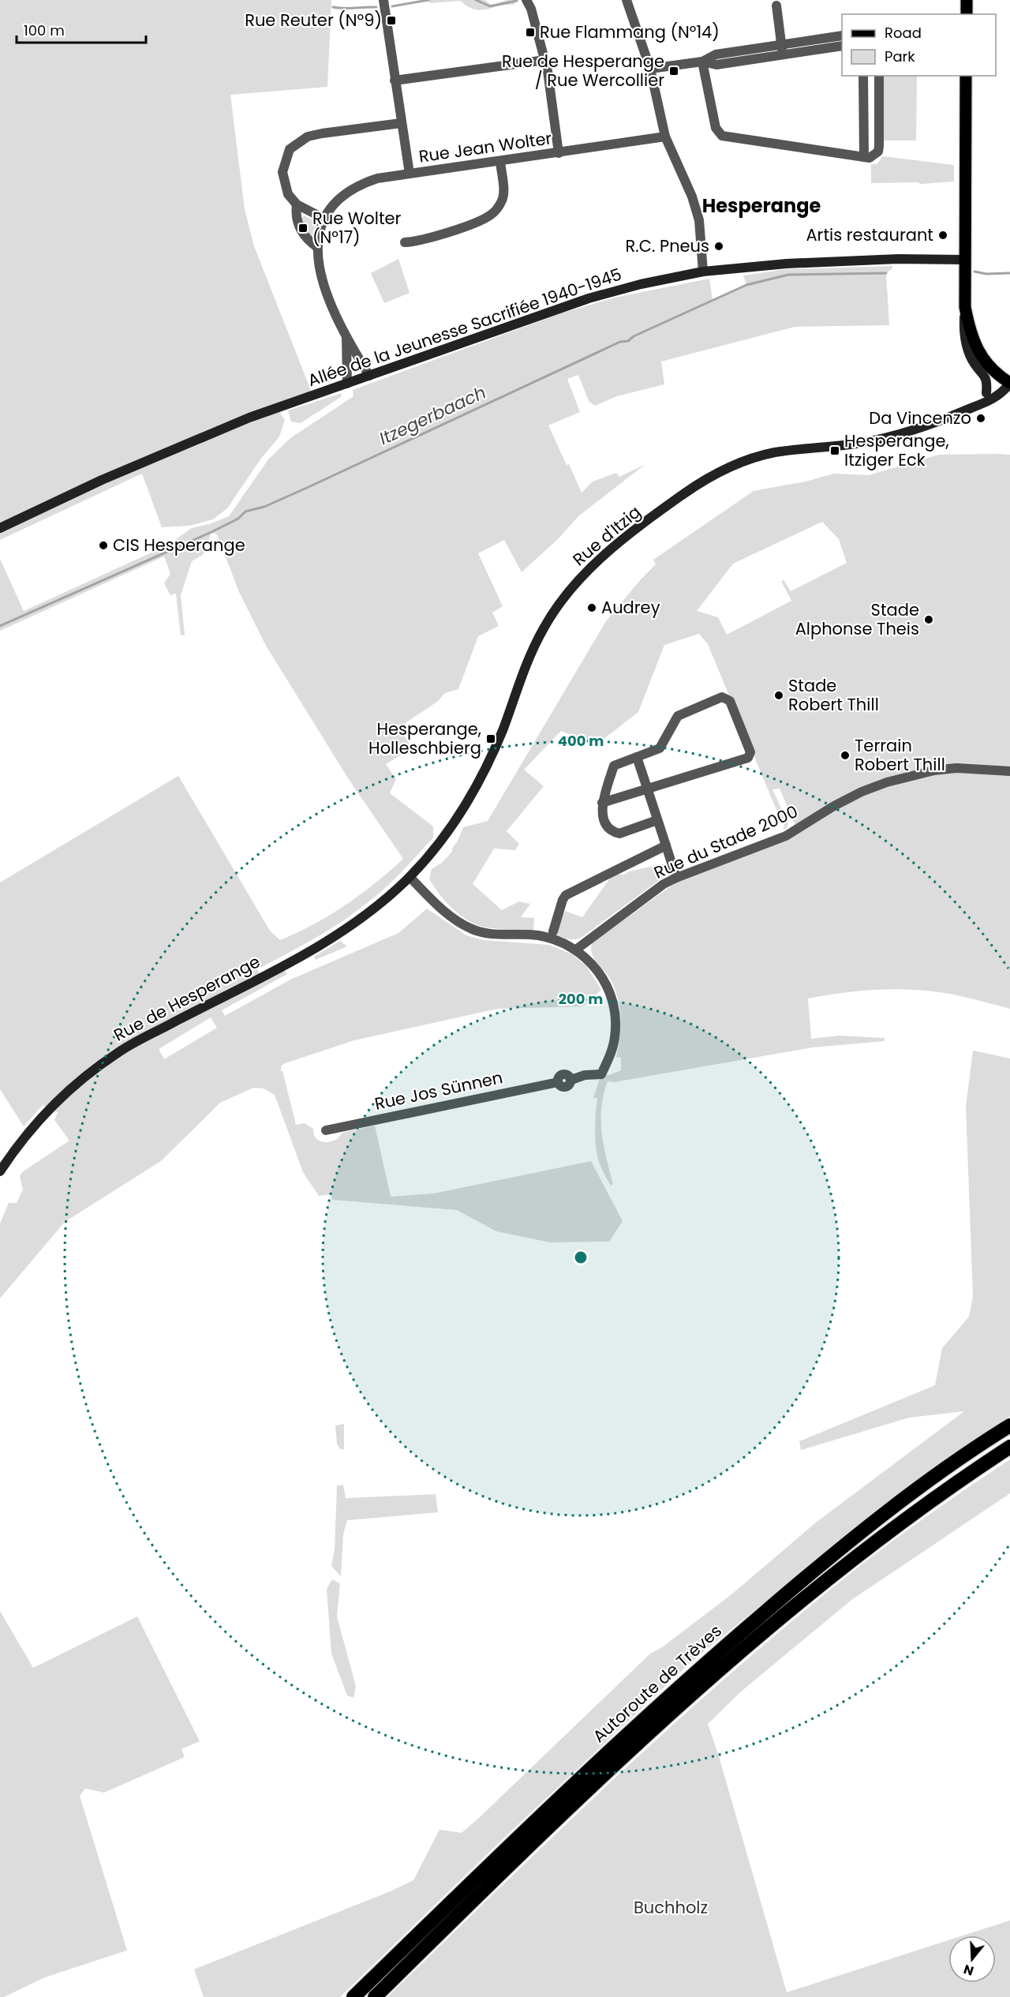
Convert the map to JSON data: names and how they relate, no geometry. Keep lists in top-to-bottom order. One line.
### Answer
{"streets":{"highway":["Autoroute de Trèves"],"main road":["Allée de la Jeunesse Sacrifiée 1940-1945","Rue d'Itzig","Rue de Hesperange"],"street":["Rue Jean Wolter","Rue du Stade 2000","Rue Jos Sünnen"]},"crossings":[["Rue Jean Wolter","Allée de la Jeunesse Sacrifiée 1940-1945"],["Rue d'Itzig","Rue de Hesperange"],["Rue du Stade 2000","Rue Jos Sünnen"]],"districts":["Hesperange"],"water":["Itzegerbaach"],"parks":["Buchholz"],"places":{"transit":["Rue Reuter (N°9)","Rue Flammang (N°14)","Rue de Hesperange / Rue Wercollier","Rue Wolter (N°17)","Hesperange, Itziger Eck","Hesperange, Holleschbierg"],"other":["Artis restaurant","R.C. Pneus","Da Vincenzo","CIS Hesperange","Audrey","Stade Alphonse Theis","Stade Robert Thill","Terrain Robert Thill"]},"legend":["Road","Park"],"scale_bar":"100 m","north":"bottom","rings":["400 m","200 m"]}
